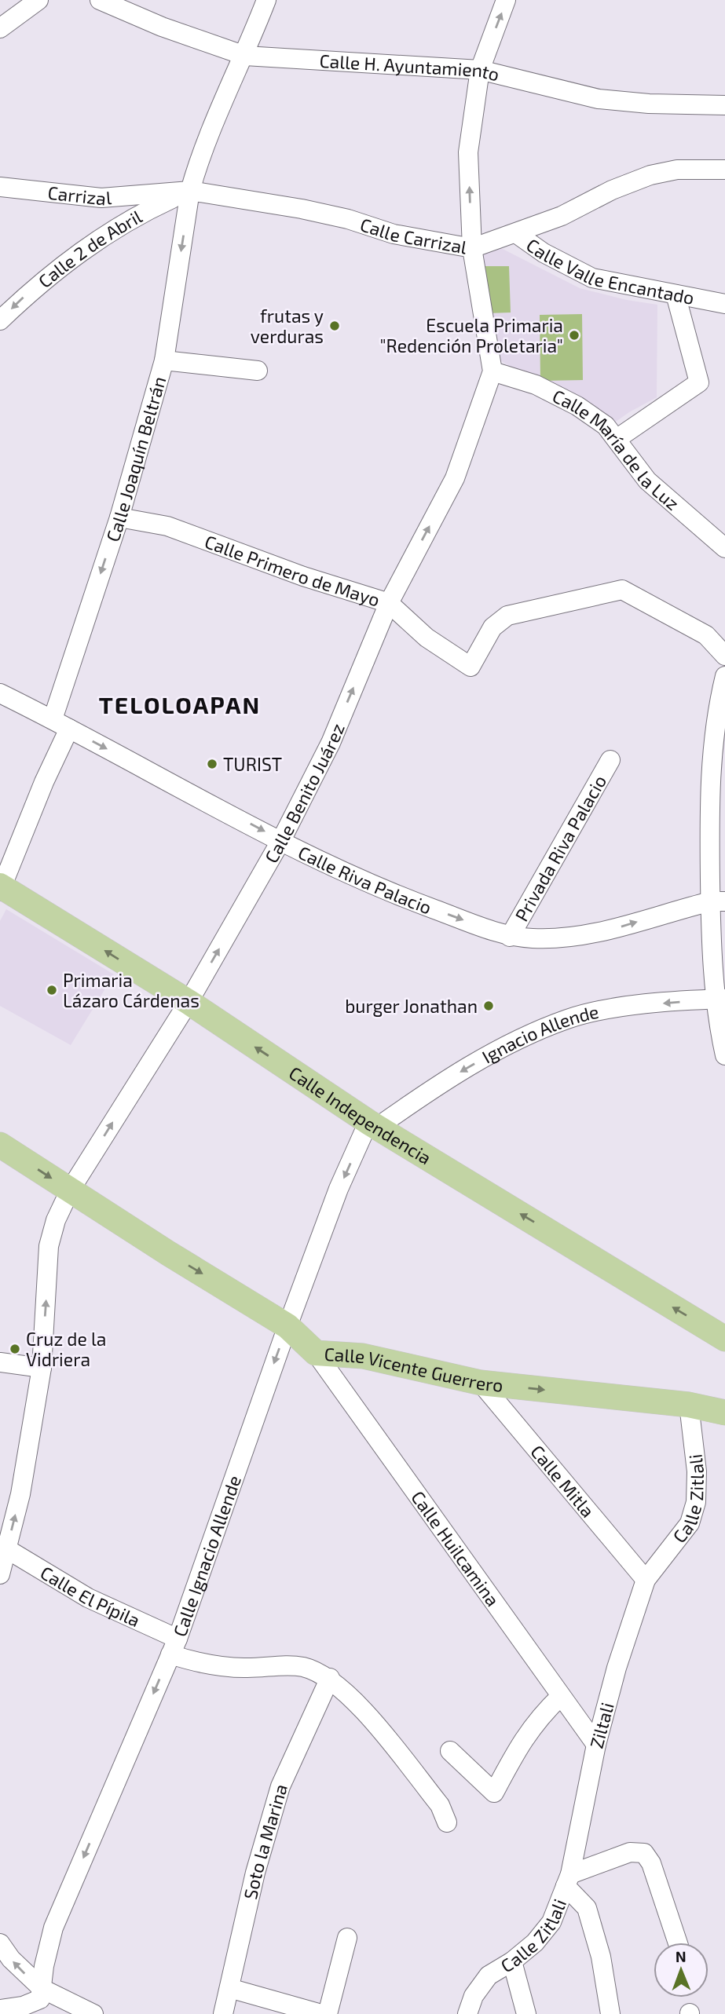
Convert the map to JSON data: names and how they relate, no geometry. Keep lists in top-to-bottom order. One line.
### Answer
{"streets":{"main road":["Calle Independencia","Calle Vicente Guerrero"],"street":["Calle H. Ayuntamiento","Carrizal","Calle Carrizal","Calle 2 de Abril","Calle Valle Encantado","Calle María de la Luz","Calle Joaquín Beltrán","Calle Primero de Mayo","Calle Benito Juárez","Privada Riva Palacio","Calle Riva Palacio","Ignacio Allende","Calle Mitla","Calle Zitlali","Calle Huilcamina","Calle Ignacio Allende","Calle El Pípila","Ziltali","Soto la Marina"]},"crossings":[["Calle H. Ayuntamiento","Calle Joaquín Beltrán"],["Carrizal","Calle Carrizal"],["Carrizal","Calle 2 de Abril"],["Carrizal","Calle Joaquín Beltrán"],["Calle Carrizal","Calle 2 de Abril"],["Calle Carrizal","Calle Valle Encantado"],["Calle Carrizal","Calle Joaquín Beltrán"],["Calle 2 de Abril","Calle Joaquín Beltrán"],["Calle María de la Luz","Calle Benito Juárez"],["Calle Joaquín Beltrán","Calle Primero de Mayo"],["Calle Joaquín Beltrán","Calle Riva Palacio"],["Calle Joaquín Beltrán","Calle Independencia"],["Calle Primero de Mayo","Calle Benito Juárez"],["Calle Benito Juárez","Calle Riva Palacio"],["Calle Benito Juárez","Calle Independencia"],["Calle Benito Juárez","Calle Vicente Guerrero"],["Calle Benito Juárez","Calle El Pípila"],["Privada Riva Palacio","Calle Riva Palacio"],["Ignacio Allende","Calle Independencia"],["Ignacio Allende","Calle Ignacio Allende"],["Calle Independencia","Calle Ignacio Allende"],["Calle Vicente Guerrero","Calle Mitla"],["Calle Vicente Guerrero","Calle Zitlali"],["Calle Vicente Guerrero","Calle Huilcamina"],["Calle Vicente Guerrero","Calle Ignacio Allende"],["Calle Mitla","Calle Zitlali"],["Calle Mitla","Ziltali"],["Calle Zitlali","Ziltali"],["Calle Huilcamina","Ziltali"],["Calle Ignacio Allende","Calle El Pípila"],["Calle El Pípila","Soto la Marina"]],"one_way":["Calle 2 de Abril","Calle Joaquín Beltrán","Calle Benito Juárez","Calle Riva Palacio","Ignacio Allende","Calle Independencia","Calle Vicente Guerrero","Calle Ignacio Allende"],"districts":["TELOLOAPAN"],"places":["frutas y verduras","Escuela Primaria \"Redención Proletaria\"","TURIST","Primaria Lázaro Cárdenas","burger Jonathan","Cruz de la Vidriera"],"north":"top"}
